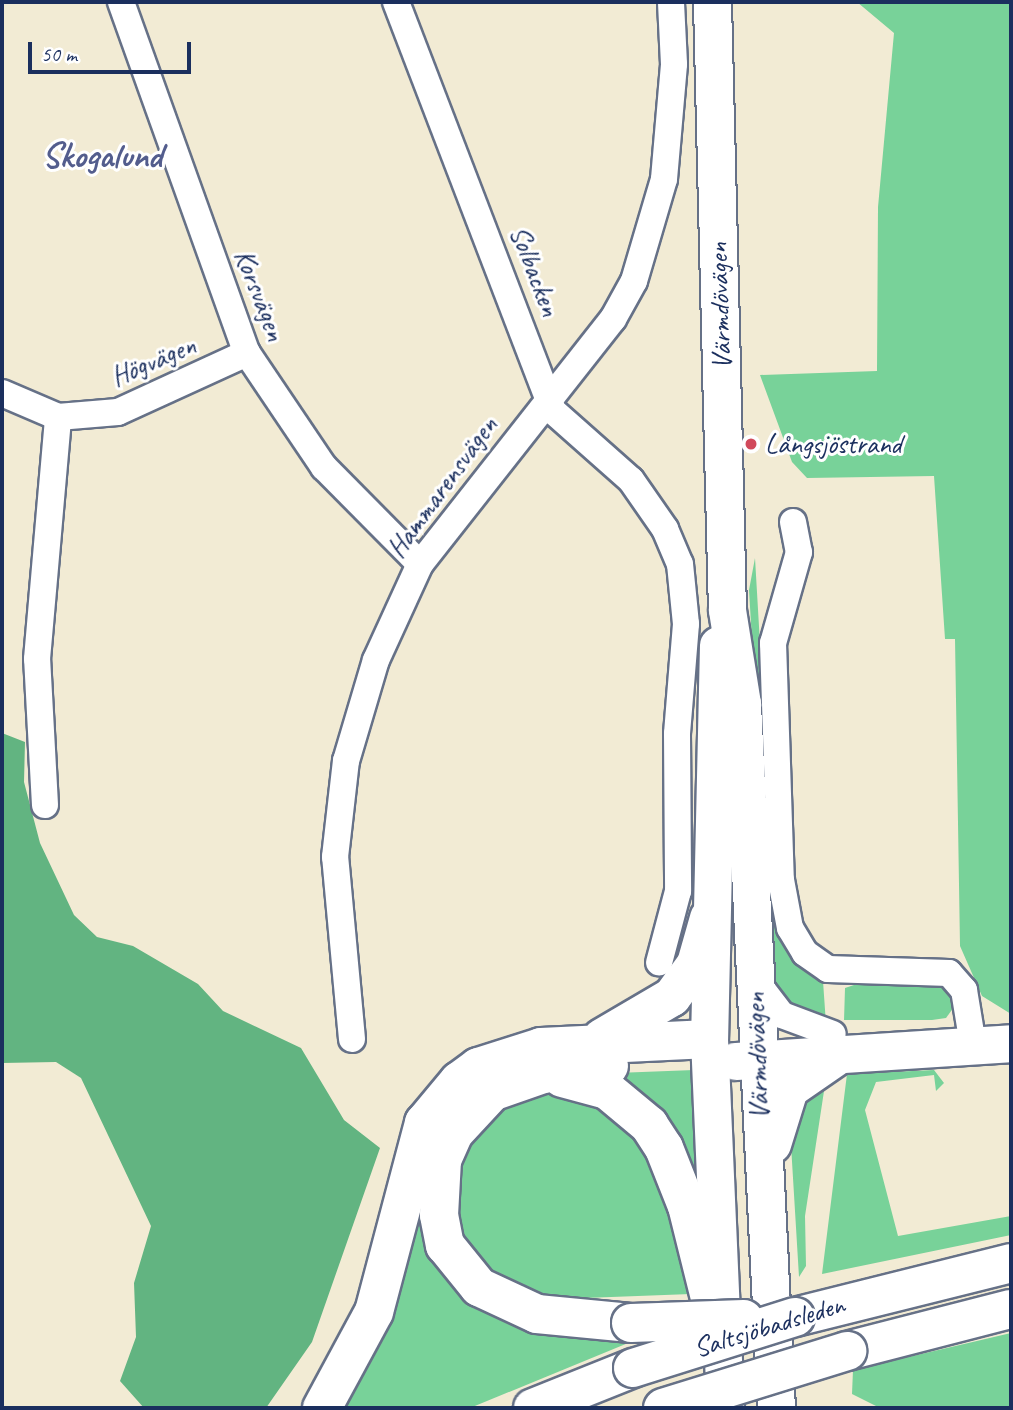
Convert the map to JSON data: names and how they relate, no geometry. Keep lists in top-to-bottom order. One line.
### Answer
{"streets":{"highway":["Saltsjöbadsleden"],"main road":["Värmdövägen"],"street":["Solbacken","Korsvägen","Högvägen","Hammarensvägen"]},"crossings":[["Solbacken","Hammarensvägen"],["Korsvägen","Högvägen"],["Korsvägen","Hammarensvägen"]],"districts":["Skogalund"],"places":["Långsjöstrand"],"scale_bar":"50 m"}
